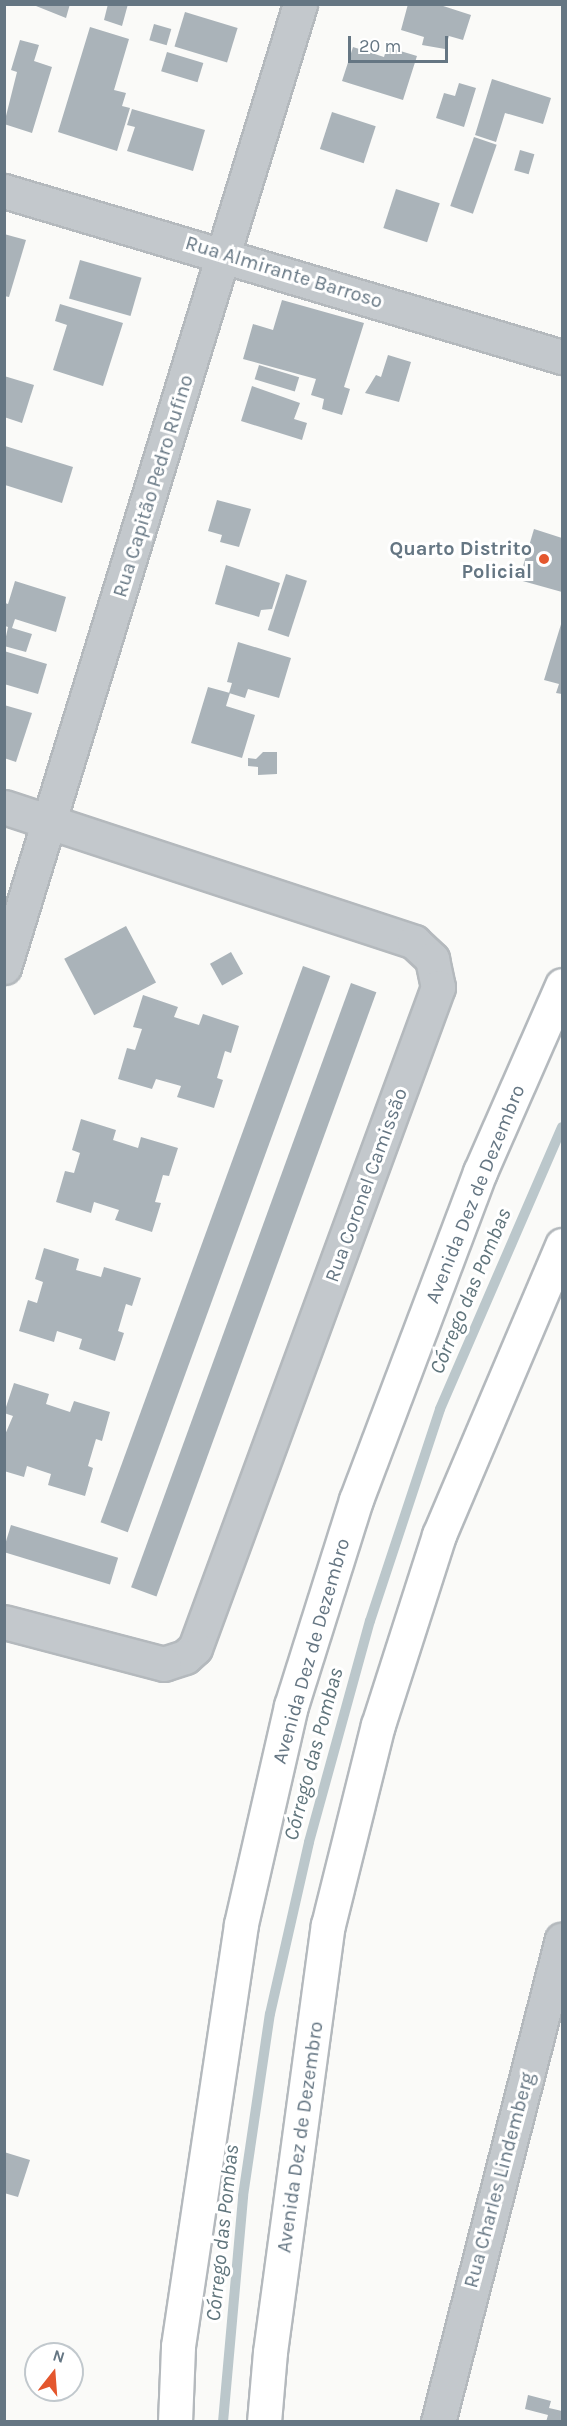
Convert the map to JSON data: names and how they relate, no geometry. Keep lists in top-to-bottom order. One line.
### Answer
{"streets":{"highway":["Avenida Dez de Dezembro"],"street":["Rua Almirante Barroso","Rua Capitão Pedro Rufino","Rua Coronel Camissão","Rua Charles Lindemberg"]},"crossings":[["Rua Almirante Barroso","Rua Capitão Pedro Rufino"],["Rua Capitão Pedro Rufino","Rua Coronel Camissão"]],"water":["Córrego das Pombas"],"places":["Quarto Distrito Policial"],"scale_bar":"20 m","north":"top"}
